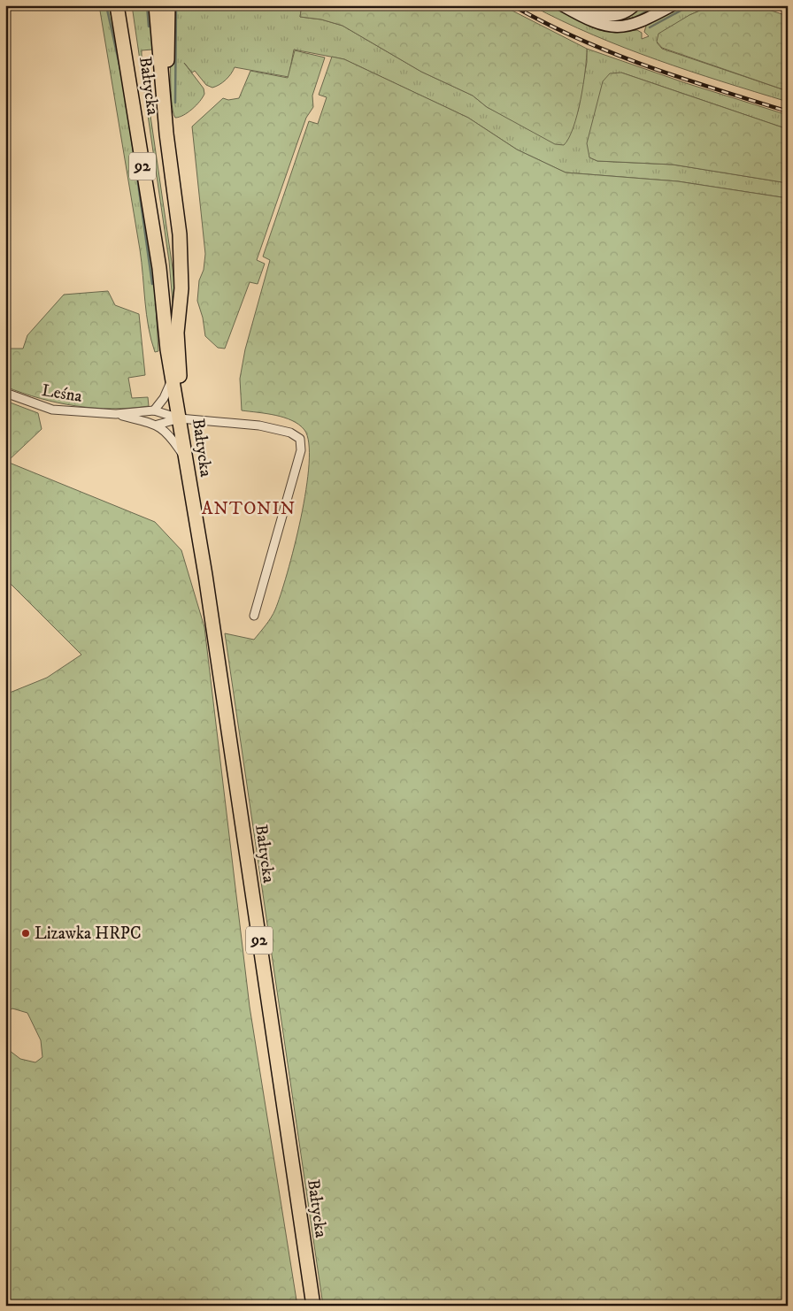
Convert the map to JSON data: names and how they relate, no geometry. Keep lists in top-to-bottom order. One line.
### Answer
{"streets":{"main road":["Bałtycka","92"],"street":["Leśna"]},"crossings":[["Bałtycka","Leśna"]],"districts":["ANTONIN"],"places":["Lizawka HRPC"]}
